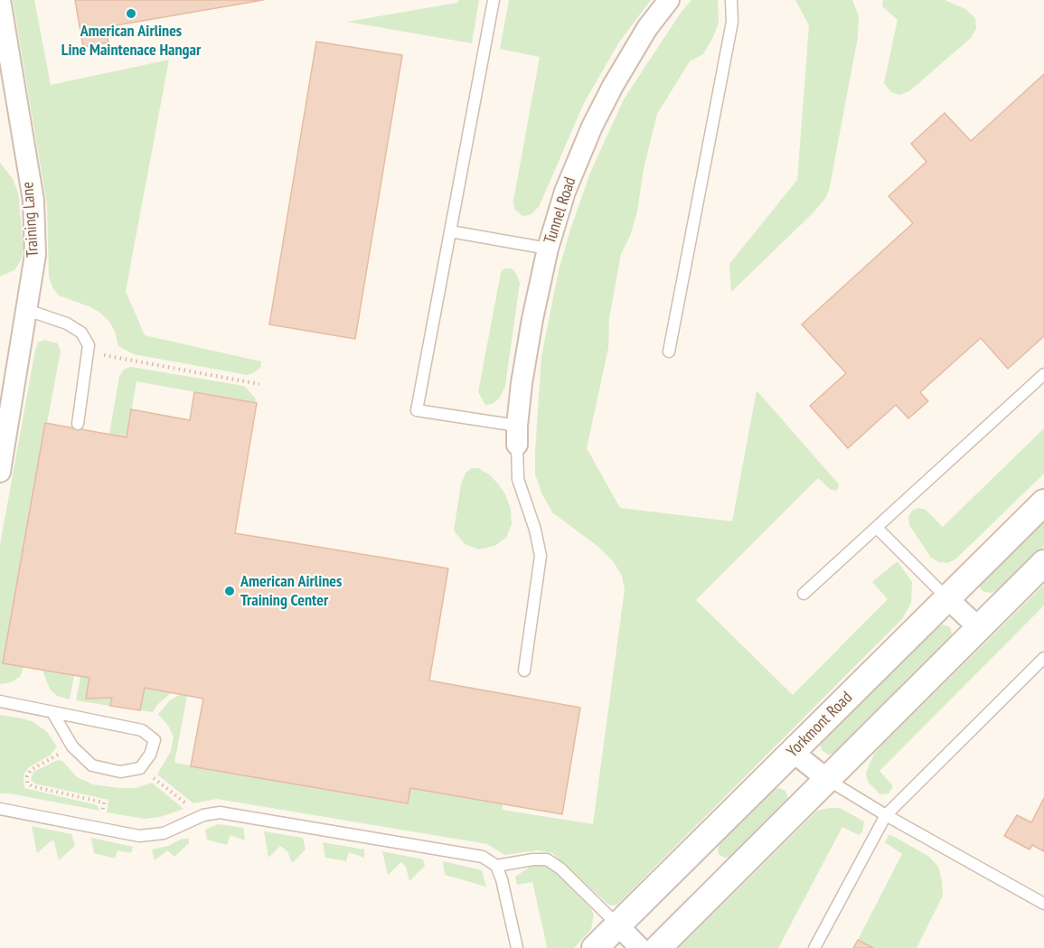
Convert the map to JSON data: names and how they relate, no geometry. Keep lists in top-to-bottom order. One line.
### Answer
{"streets":{"street":["Tunnel Road","Training Lane","Yorkmont Road"]},"places":["American Airlines Line Maintenace Hangar","American Airlines Training Center"]}
